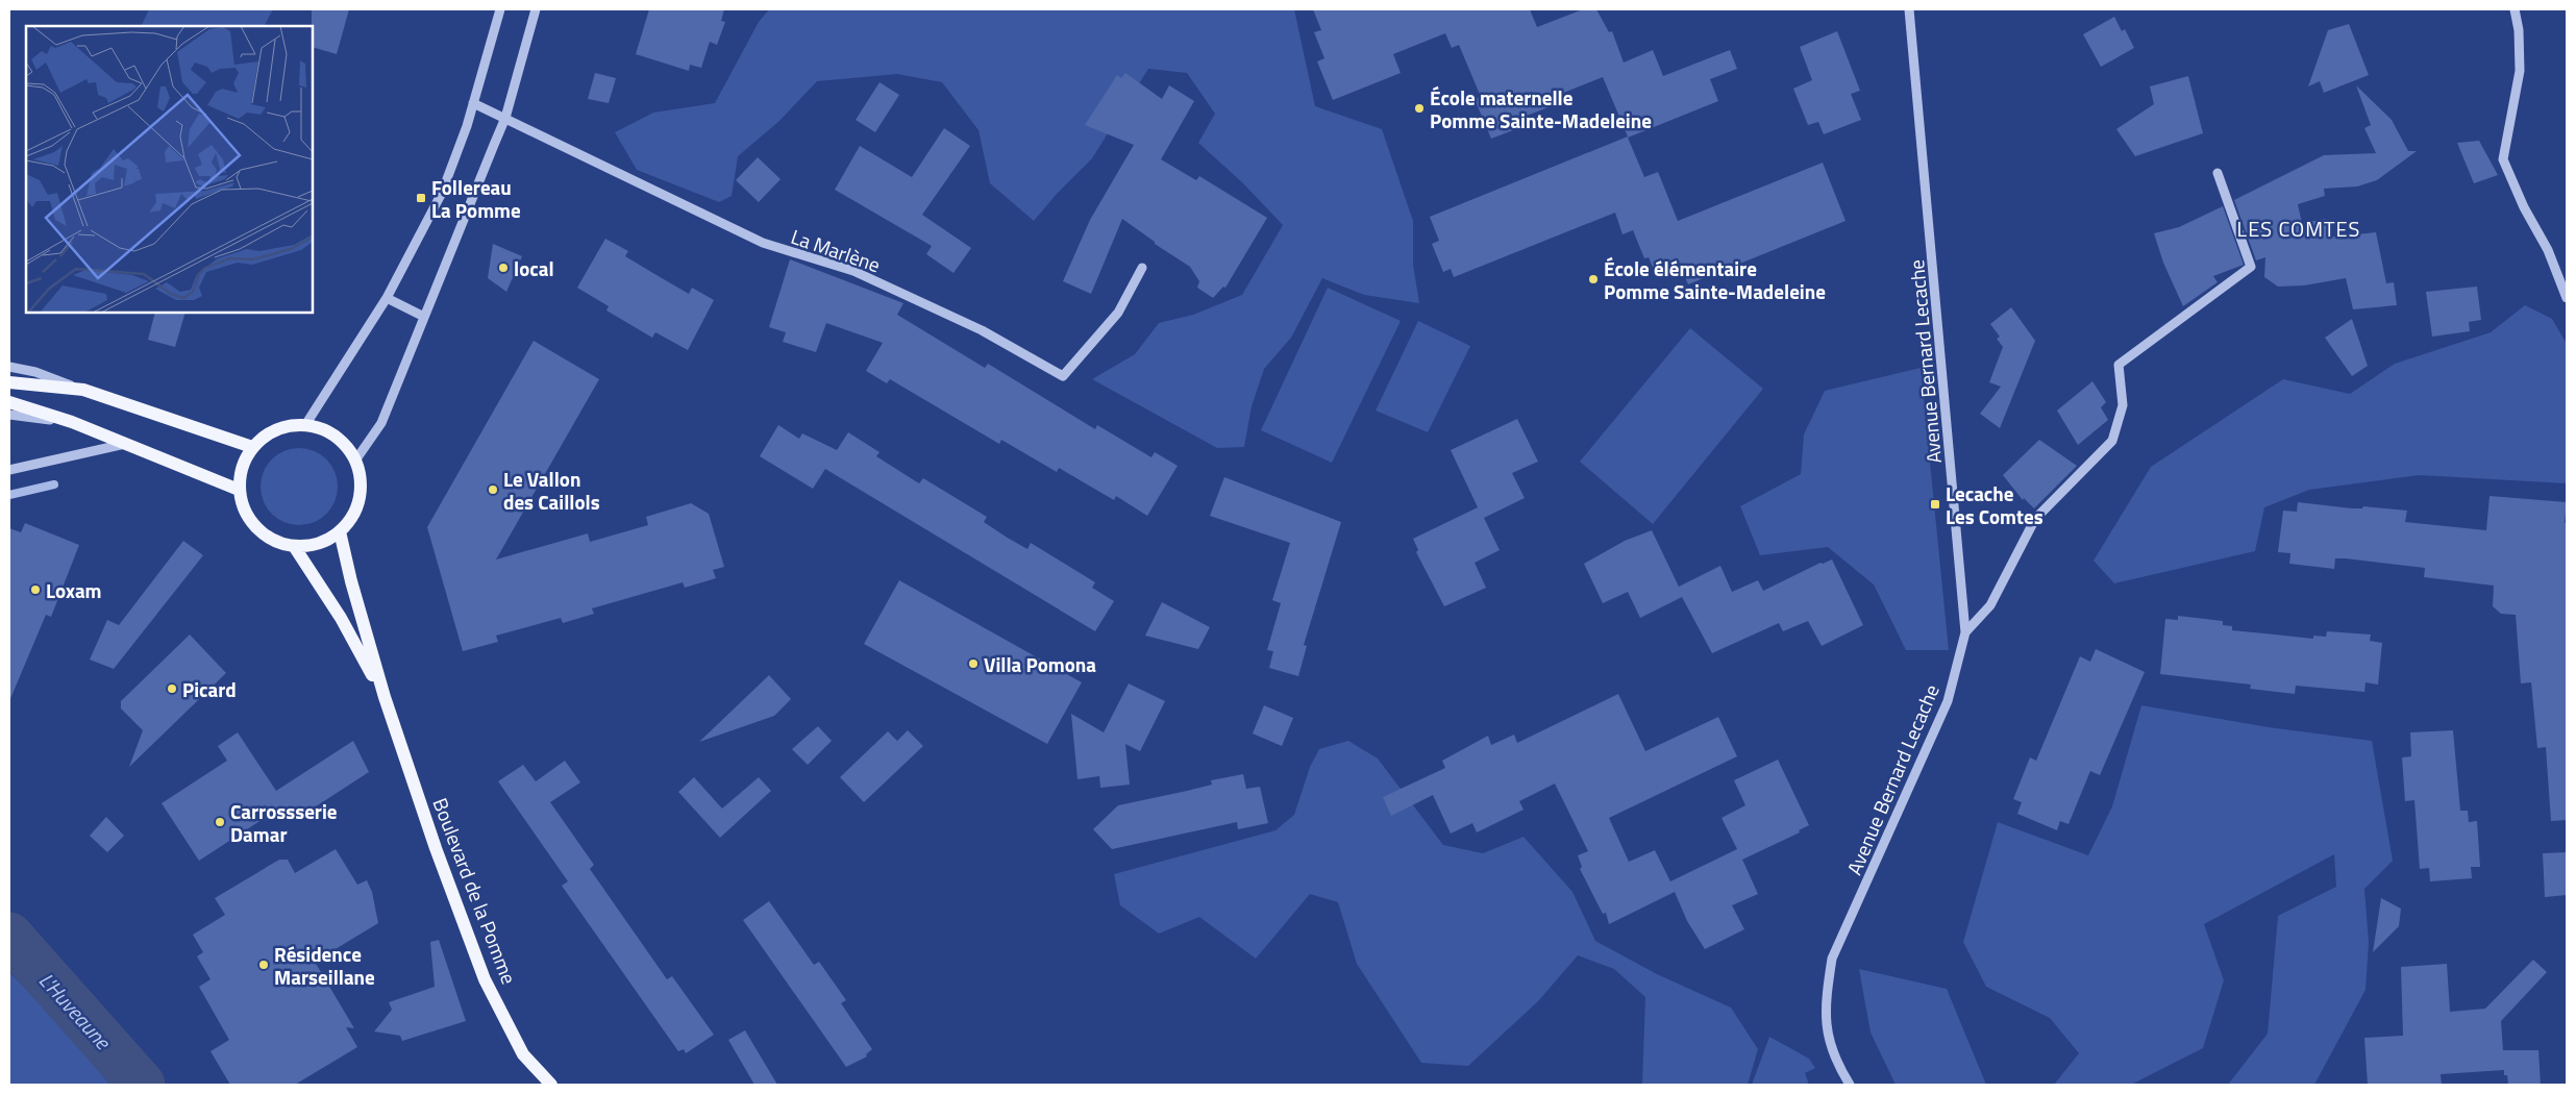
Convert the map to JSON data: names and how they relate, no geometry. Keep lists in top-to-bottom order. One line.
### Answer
{"streets":{"main road":["Boulevard de la Pomme"],"street":["La Marlène","Avenue Bernard Lecache"]},"districts":["LES COMTES"],"water":["L'Huveaune"],"places":{"other":["École maternelle Pomme Sainte-Madeleine","local","École élémentaire Pomme Sainte-Madeleine","Le Vallon des Caillols","Loxam","Villa Pomona","Picard","Carrossserie Damar","Résidence Marseillane"],"transit":["Follereau La Pomme","Lecache Les Comtes"]}}
